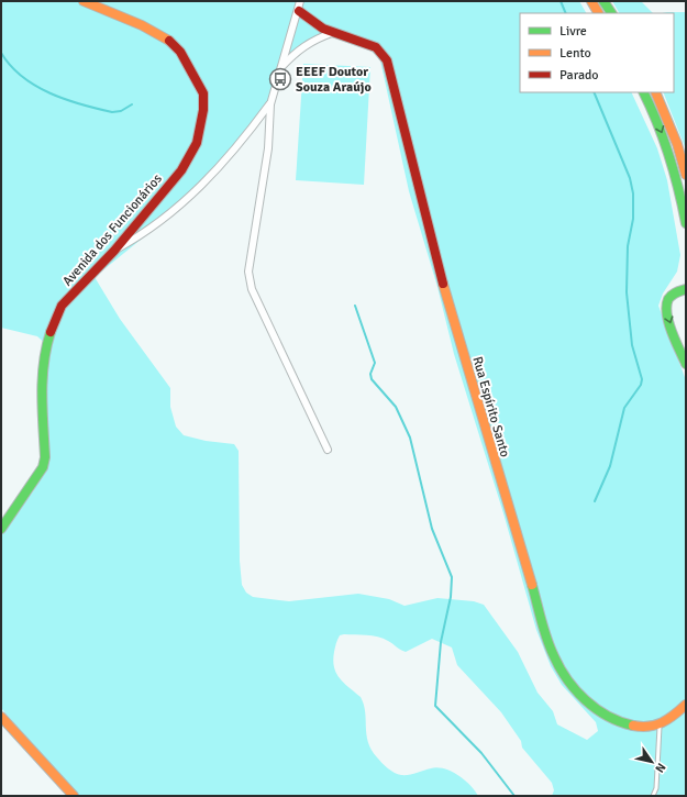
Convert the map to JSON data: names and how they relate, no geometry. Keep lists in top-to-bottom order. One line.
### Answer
{"streets":{"main road":["Avenida dos Funcionários","Rua Espírito Santo"]},"places":{"bus stop":["EEEF Doutor Souza Araújo"]},"legend":["Livre","Lento","Parado"],"north":"bottom right"}
